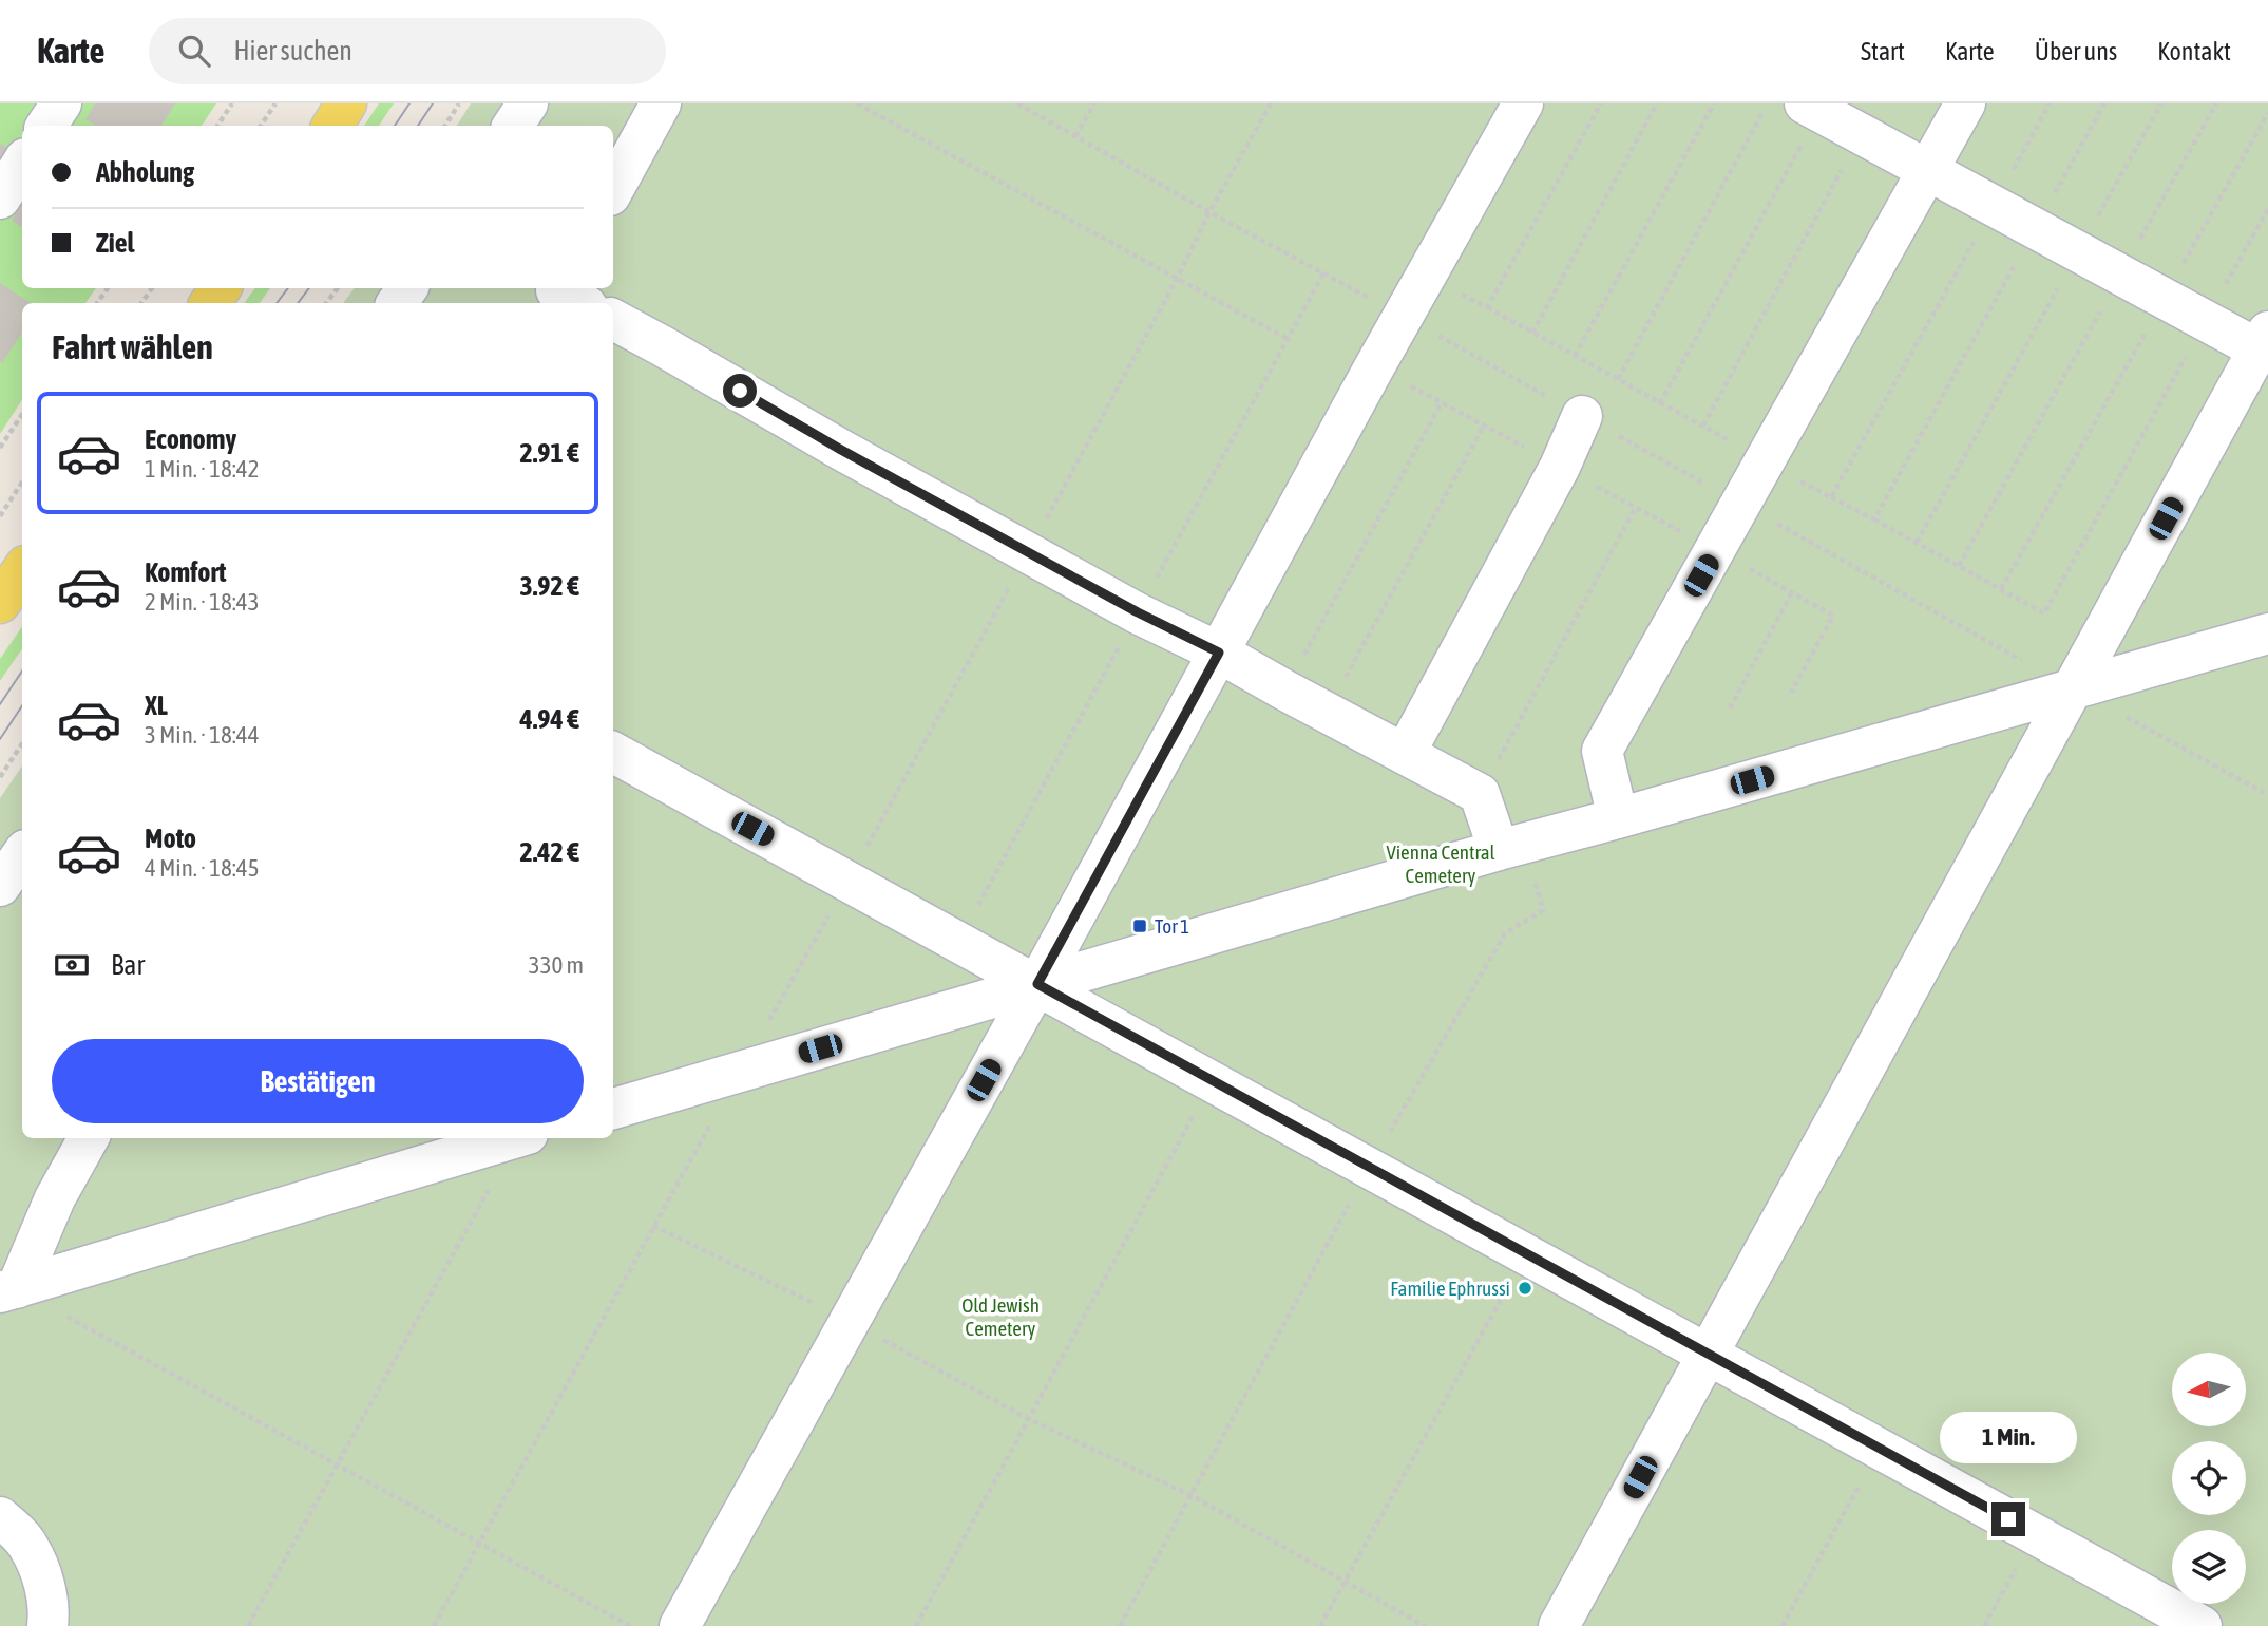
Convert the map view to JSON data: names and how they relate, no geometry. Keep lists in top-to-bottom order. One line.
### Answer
{"parks":["Vienna Central Cemetery","Old Jewish Cemetery"],"places":{"transit":["Tor 1"],"other":["Familie Ephrussi"]},"north":"left","page":{"header":"Karte","search":"Hier suchen","nav":["Start","Karte","Über uns","Kontakt"],"banner":["Abholung","Ziel"],"heading":"Fahrt wählen","list":[{"name":"Economy","note":"1 Min. · 18:42","value":"2.91 €"},{"name":"Komfort","note":"2 Min. · 18:43","value":"3.92 €"},{"name":"XL","note":"3 Min. · 18:44","value":"4.94 €"},{"name":"Moto","note":"4 Min. · 18:45","value":"2.42 €"}],"pay":["Bar","330 m"],"buttons":"Bestätigen","bubble":"1 Min."}}
